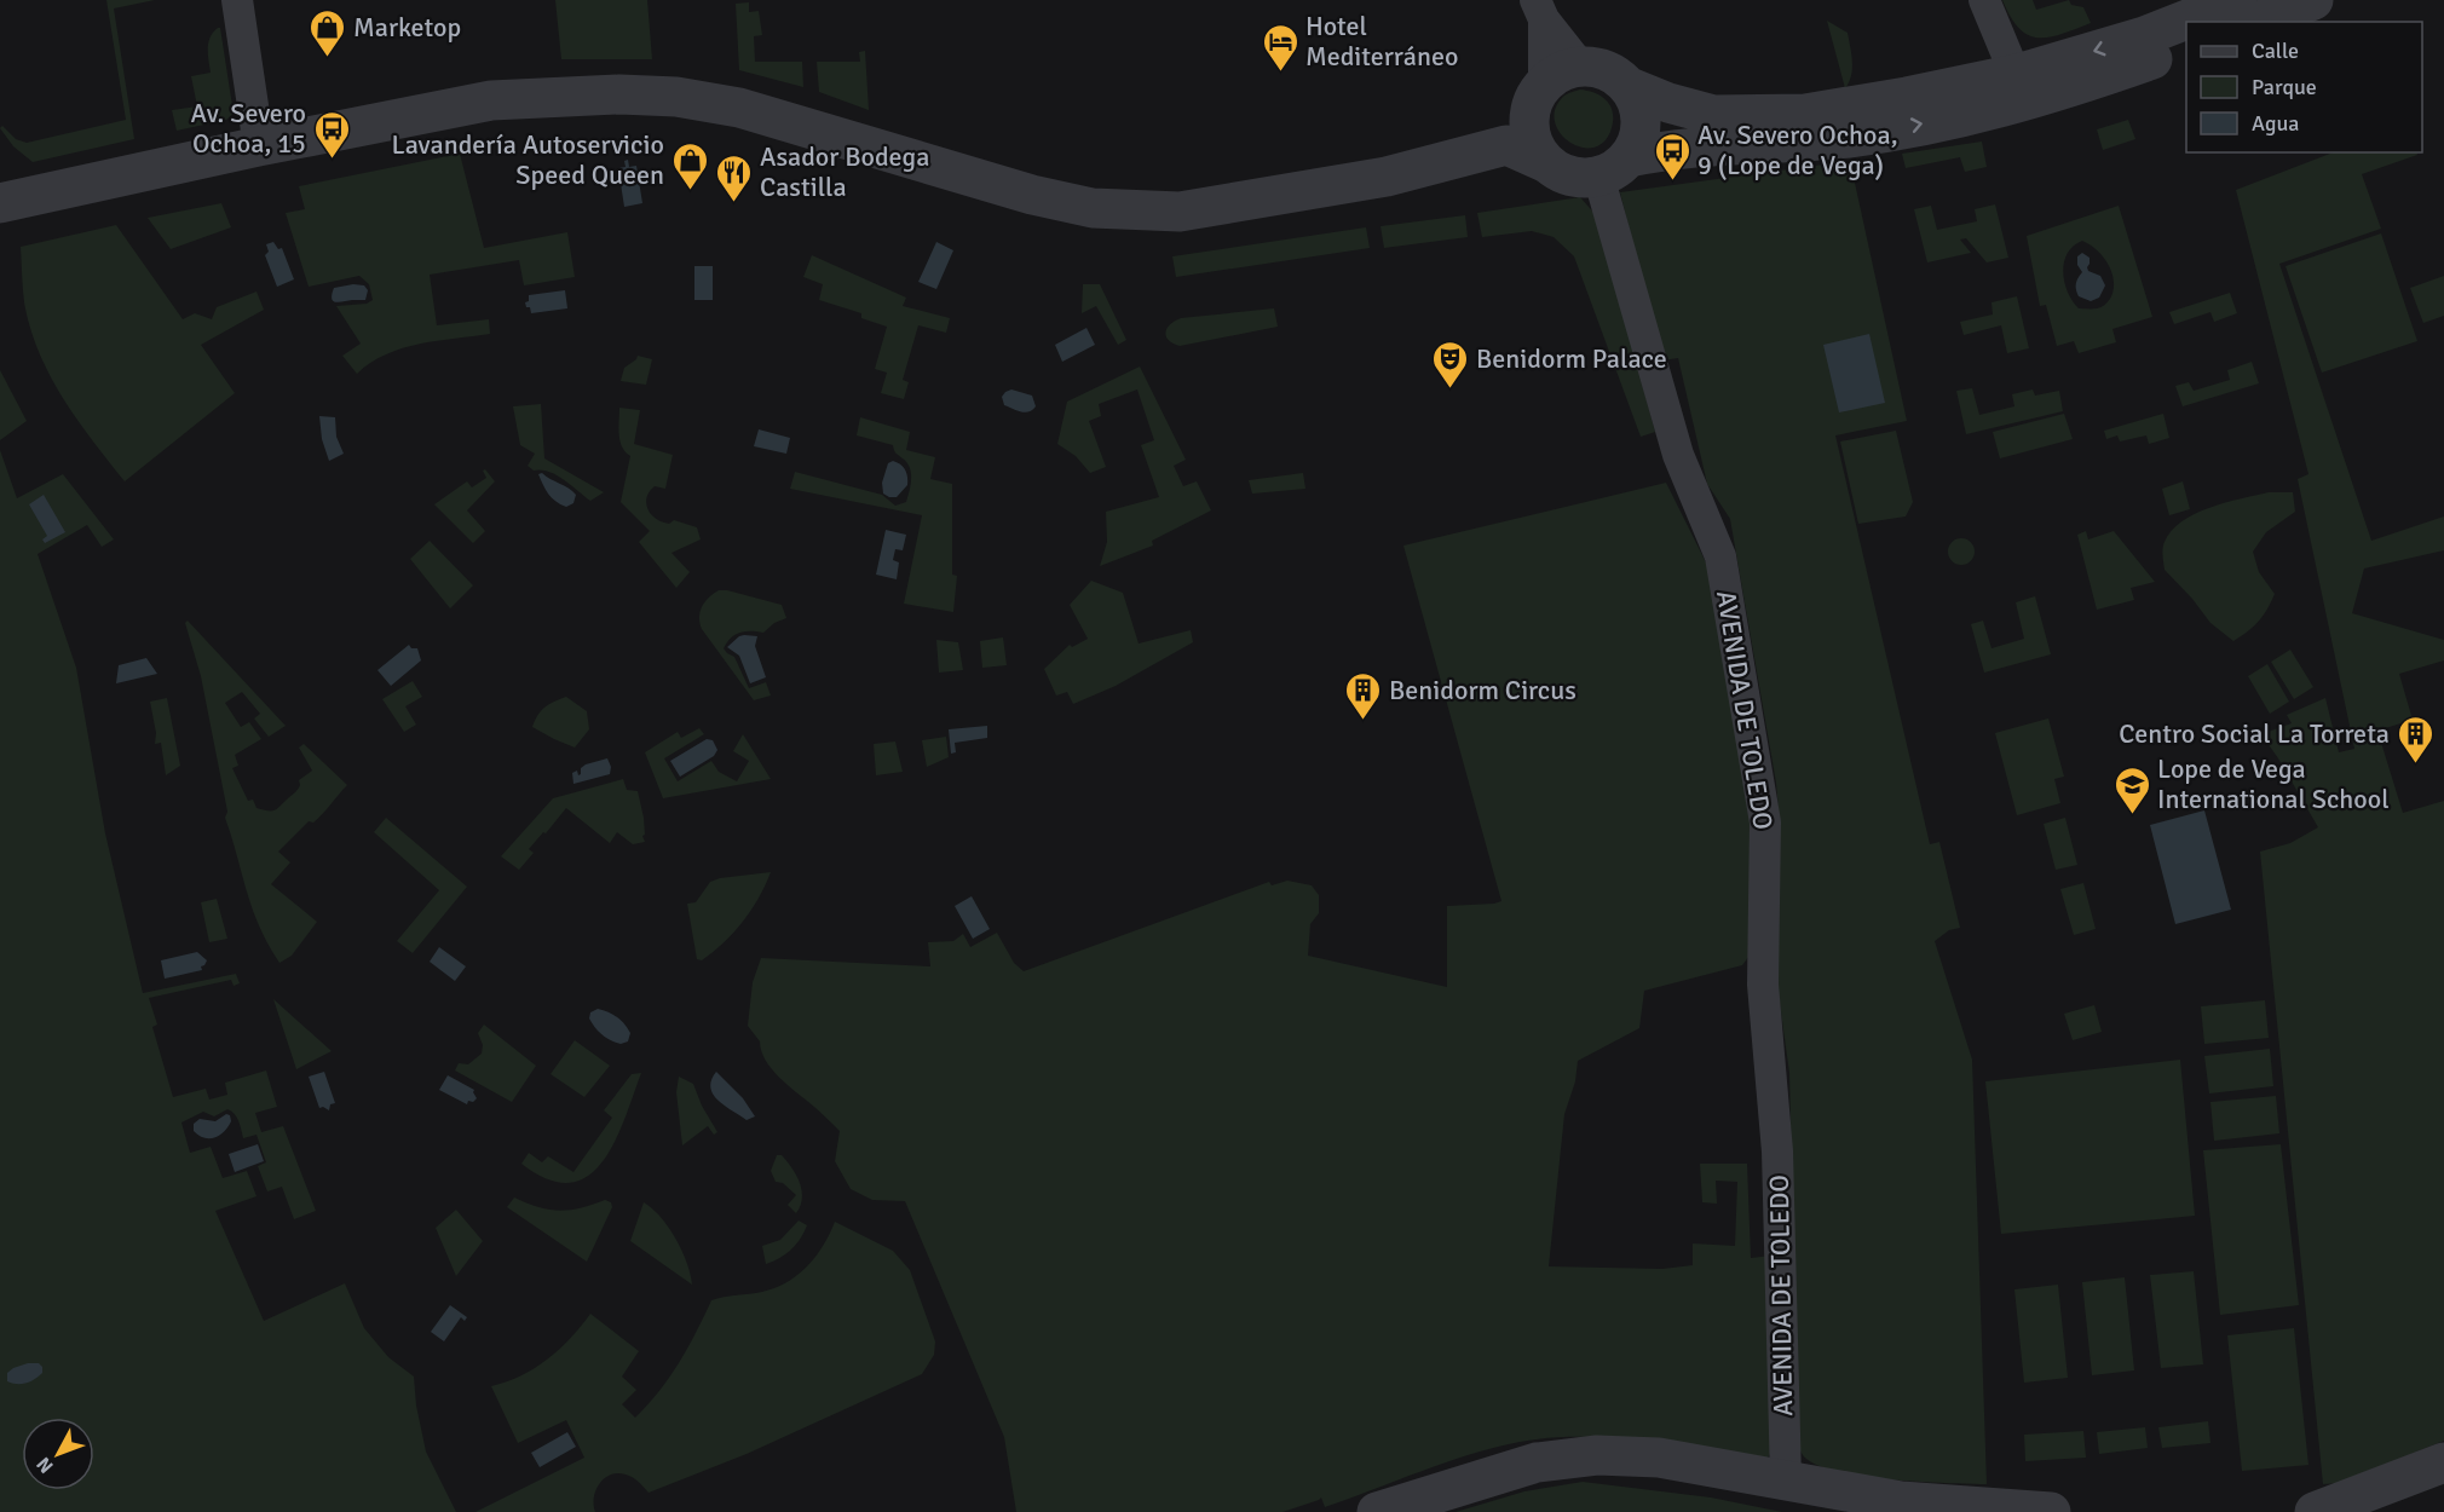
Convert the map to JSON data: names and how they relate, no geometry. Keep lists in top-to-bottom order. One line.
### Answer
{"streets":{"street":["AVENIDA DE TOLEDO"]},"places":{"shop":["Marketop","Lavandería Autoservicio Speed Queen"],"hotel":["Hotel Mediterráneo"],"bus stop":["Av. Severo Ochoa, 15","Av. Severo Ochoa, 9 (Lope de Vega)"],"restaurant":["Asador Bodega Castilla"],"theatre":["Benidorm Palace"],"building":["Benidorm Circus","Centro Social La Torreta"],"school or university":["Lope de Vega International School"]},"legend":["Calle","Parque","Agua"],"north":"bottom left"}
